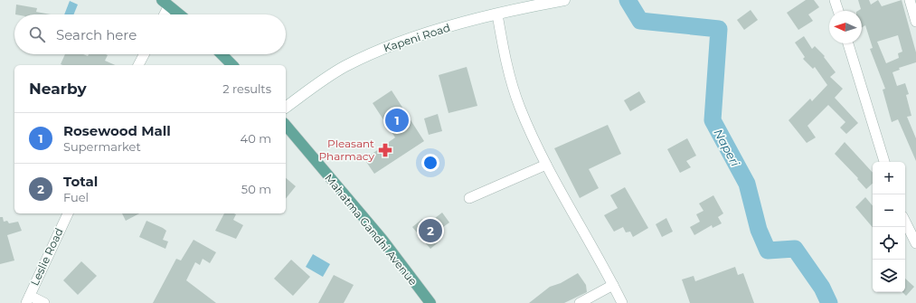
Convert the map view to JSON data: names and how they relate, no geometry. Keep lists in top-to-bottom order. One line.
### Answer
{"streets":{"main road":["Kapeni Road","Mahatma Gandhi Avenue"],"street":["Leslie Road"]},"water":["Naperi"],"places":{"pharmacy":["Pleasant Pharmacy"]},"north":"left","page":{"search":"Search here","heading":["Nearby","2 results"],"pins":["1","2"],"list":[{"mark":"1","name":"Rosewood Mall","note":"Supermarket","value":"40 m"},{"mark":"2","name":"Total","note":"Fuel","value":"50 m"}],"map_buttons":["+","−"]}}
